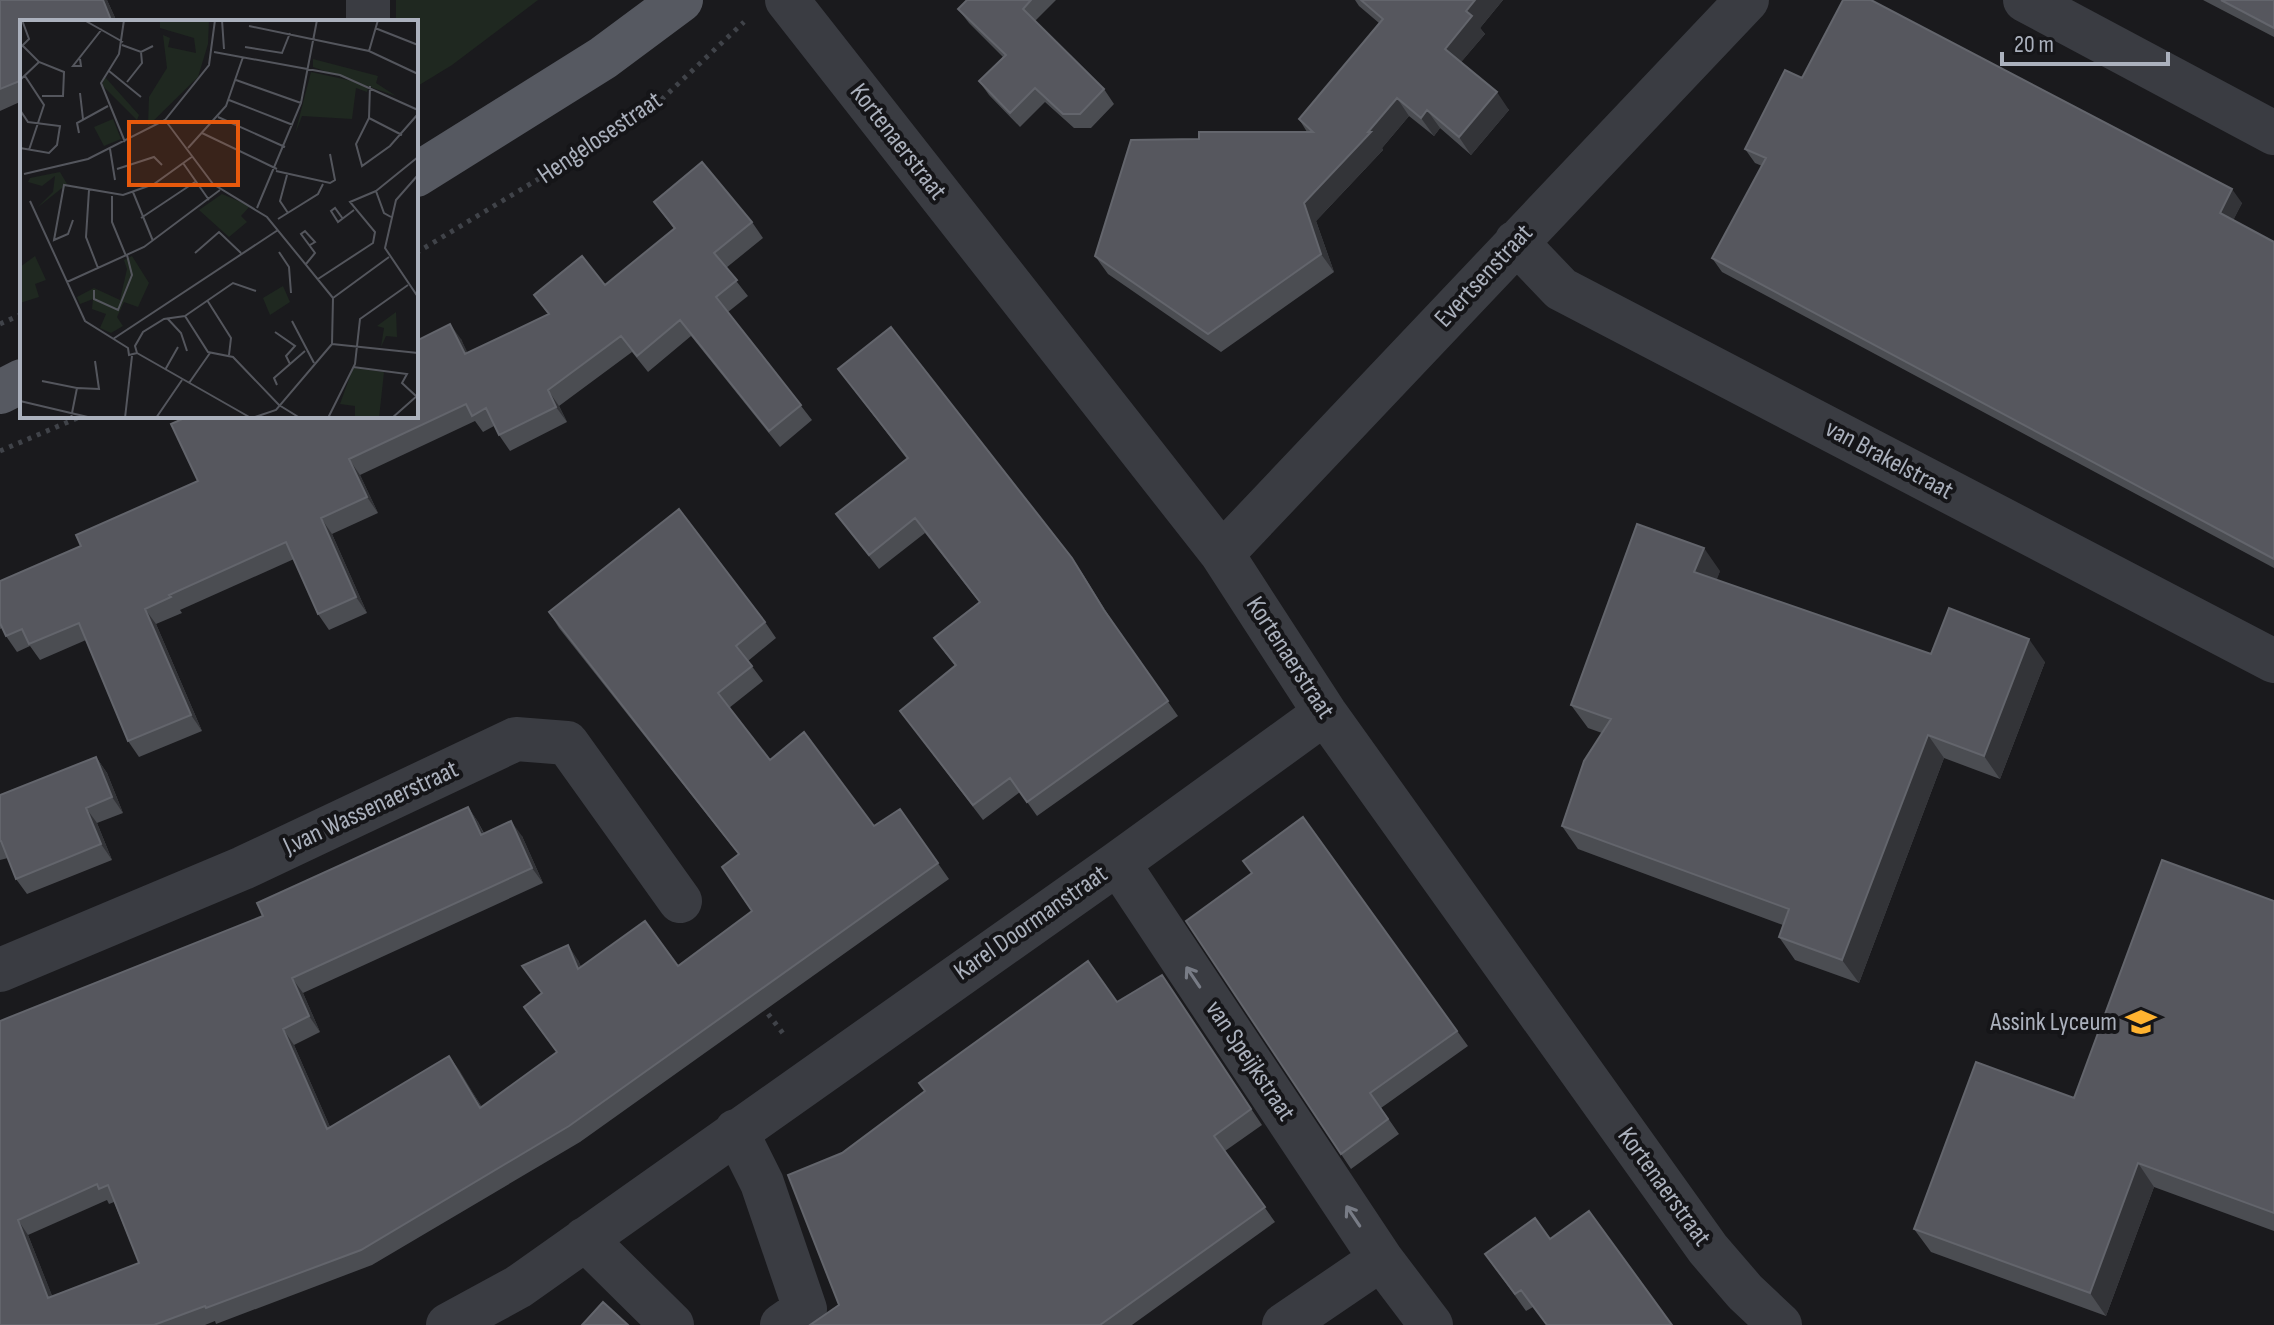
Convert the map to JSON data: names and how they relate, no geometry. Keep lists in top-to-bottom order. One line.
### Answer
{"streets":{"street":["Kortenaerstraat","Evertsenstraat","van Brakelstraat","J.van Wassenaerstraat","Karel Doormanstraat","van Speijkstraat"],"path":["Hengelosestraat"]},"crossings":[["Kortenaerstraat","Evertsenstraat"],["Kortenaerstraat","Karel Doormanstraat"],["Evertsenstraat","van Brakelstraat"],["Karel Doormanstraat","van Speijkstraat"]],"one_way":["van Speijkstraat"],"places":{"school or university":["Assink Lyceum"]},"scale_bar":"20 m"}
